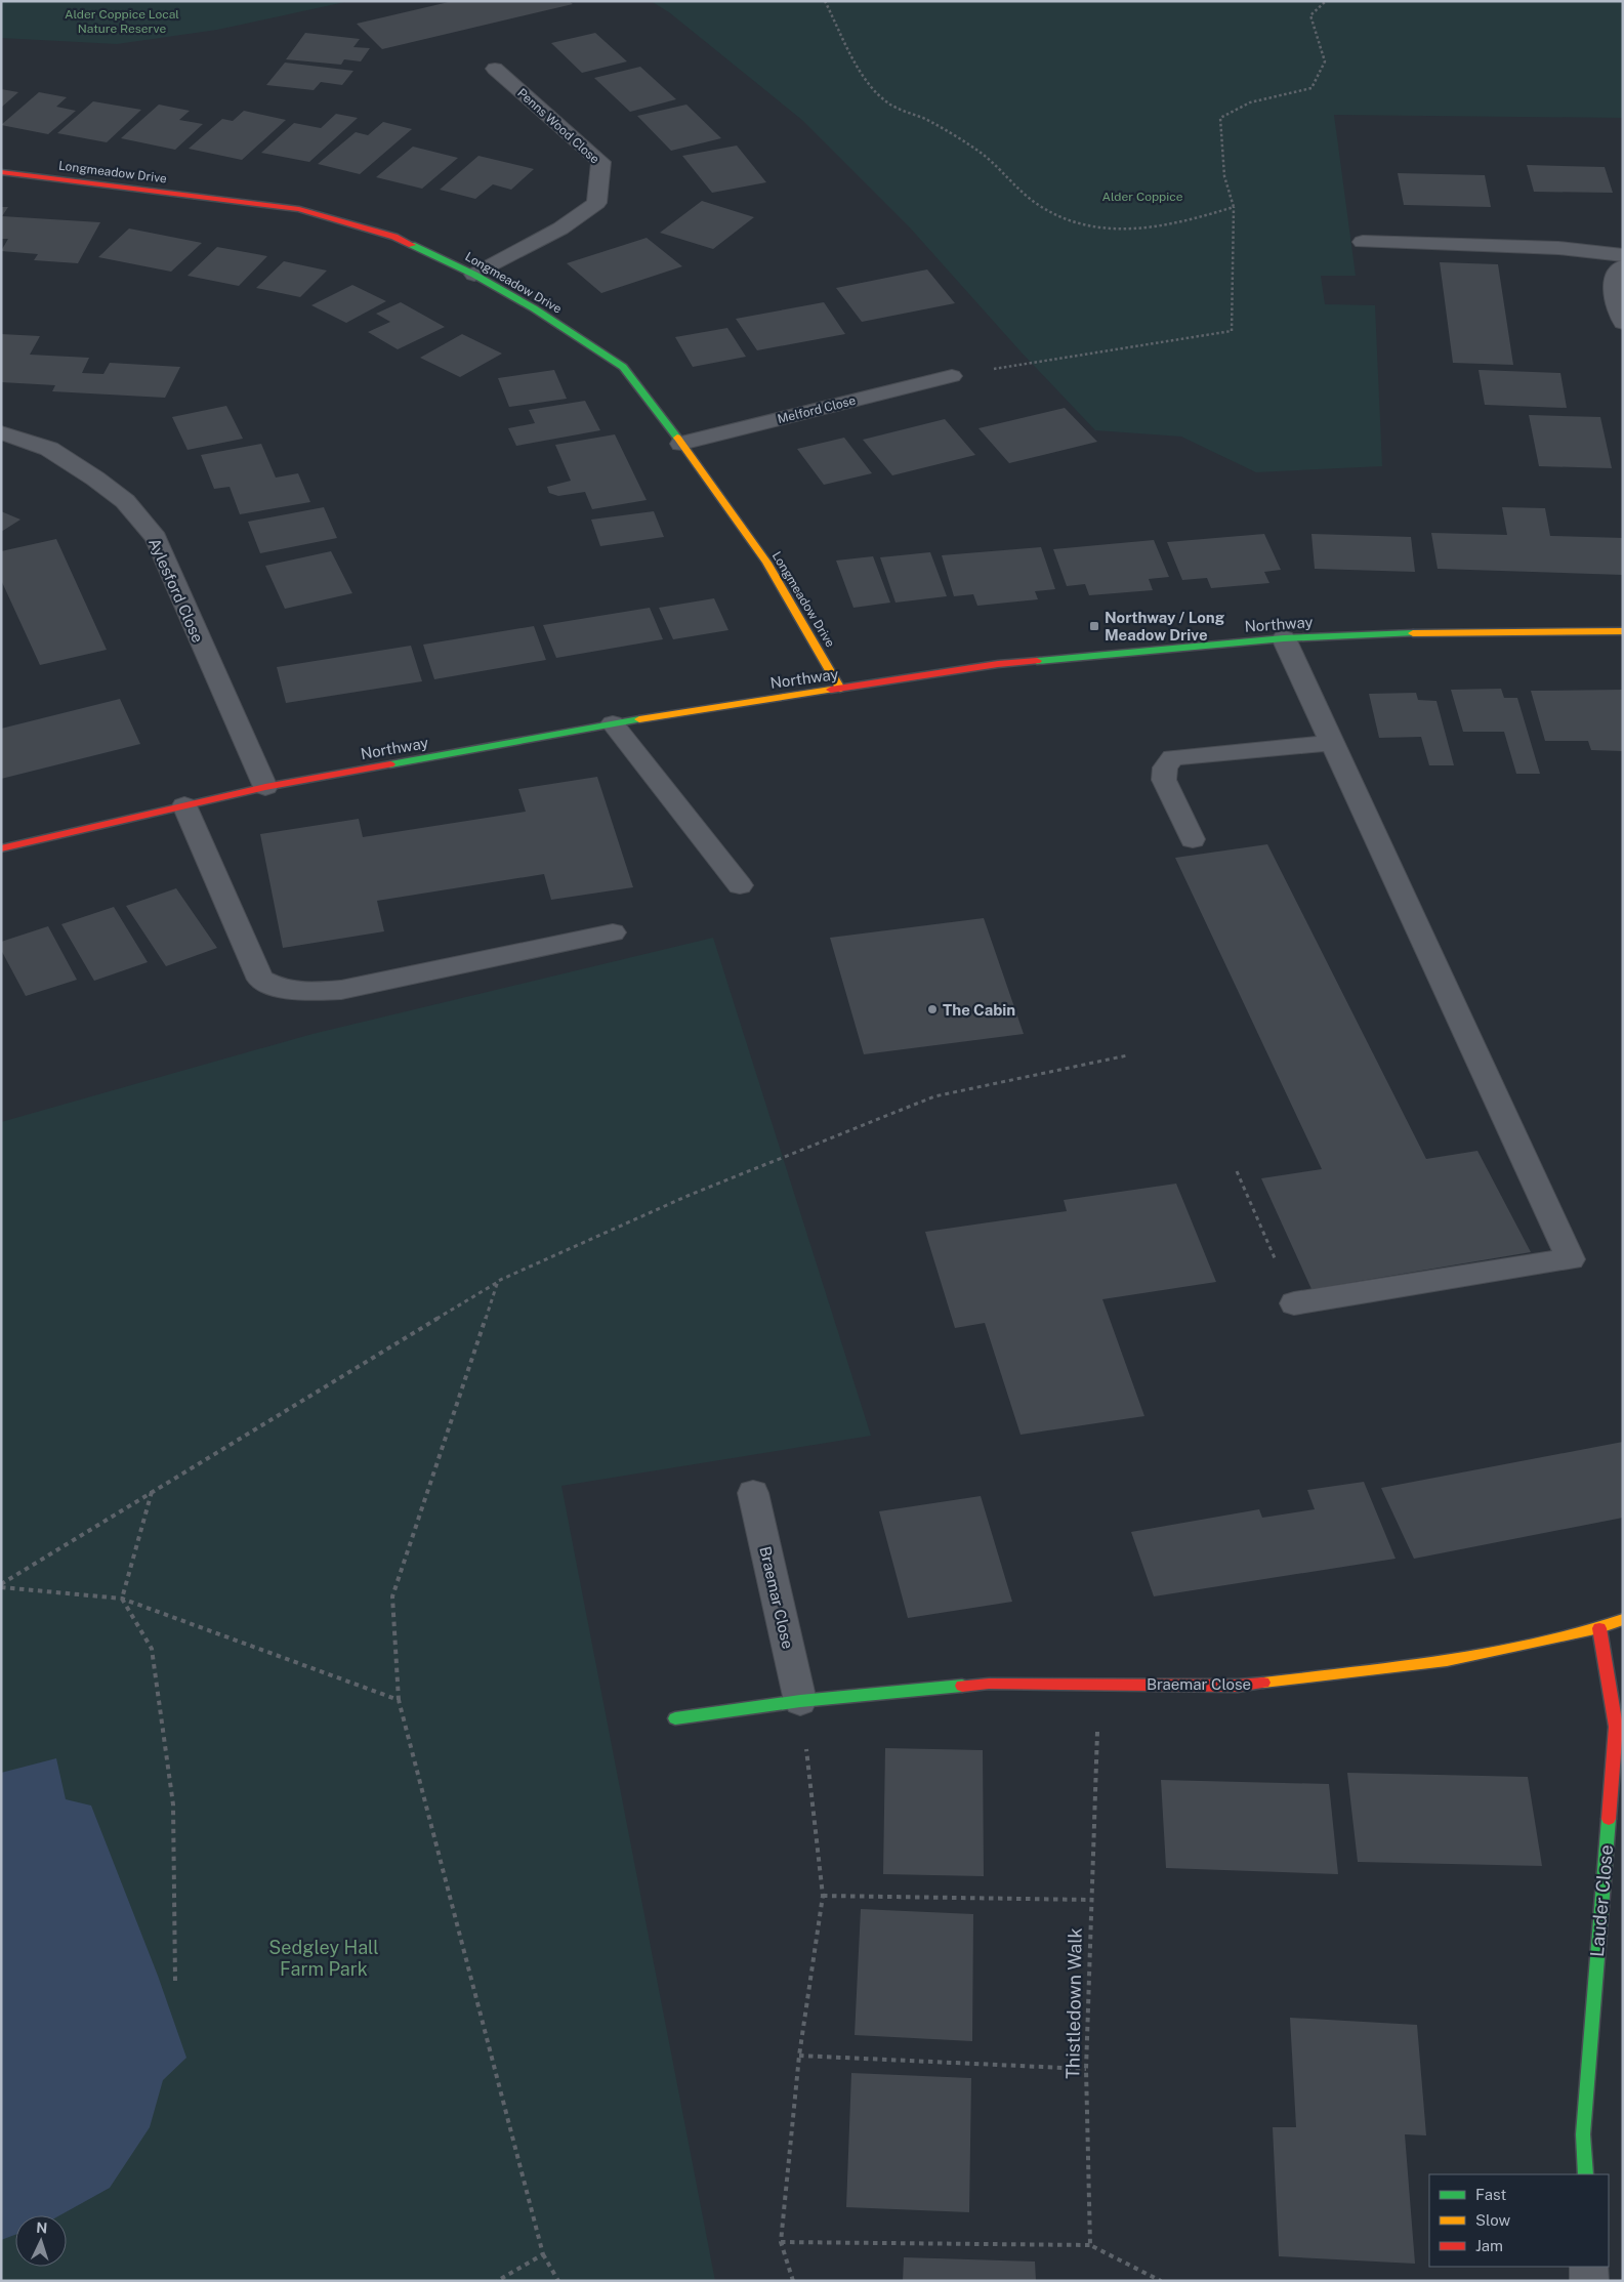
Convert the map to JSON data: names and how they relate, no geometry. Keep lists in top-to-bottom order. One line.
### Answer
{"streets":{"street":["Penns Wood Close","Longmeadow Drive","Melford Close","Aylesford Close","Northway","Braemar Close","Lauder Close"],"path":["Thistledown Walk"]},"crossings":[["Penns Wood Close","Longmeadow Drive"],["Longmeadow Drive","Melford Close"],["Longmeadow Drive","Northway"],["Aylesford Close","Northway"],["Braemar Close","Lauder Close"],["Braemar Close","Thistledown Walk"]],"parks":["Alder Coppice Local Nature Reserve","Alder Coppice","Sedgley Hall Farm Park"],"places":{"transit":["Northway / Long Meadow Drive"],"other":["The Cabin"]},"legend":["Fast","Slow","Jam"],"north":"top"}
